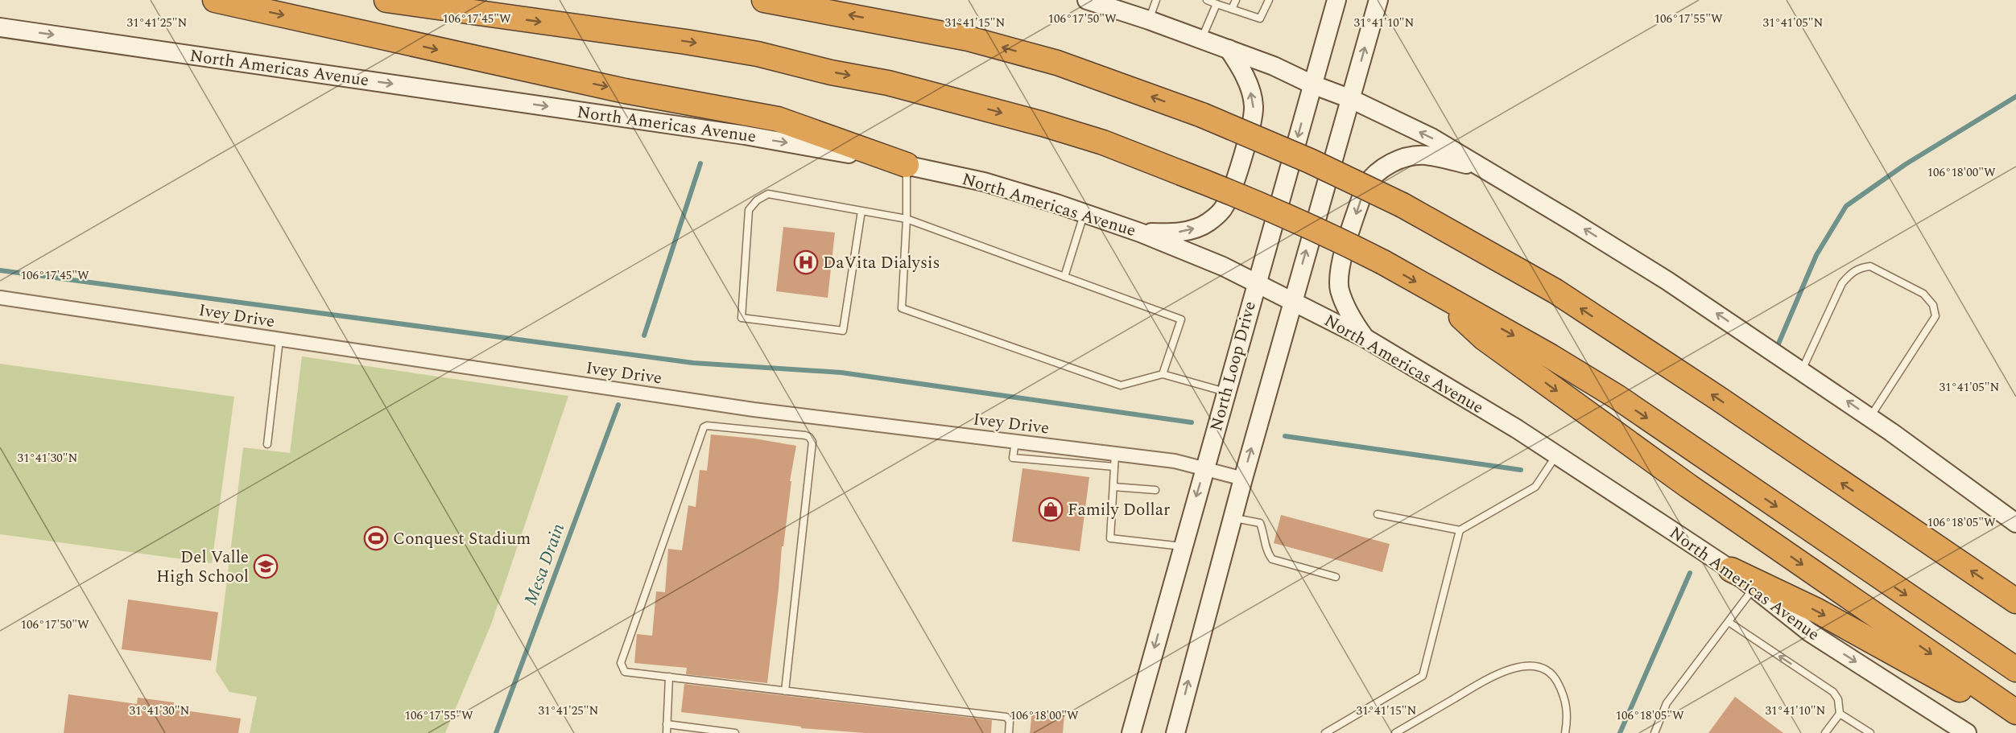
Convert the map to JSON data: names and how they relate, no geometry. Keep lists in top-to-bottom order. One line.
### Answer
{"streets":{"main road":["North Americas Avenue","North Loop Drive"],"street":["Ivey Drive"]},"crossings":[["North Americas Avenue","North Loop Drive"],["Ivey Drive","North Loop Drive"]],"one_way":["North Americas Avenue"],"water":["Mesa Drain"],"places":{"hospital":["DaVita Dialysis"],"shop":["Family Dollar"],"sports":["Conquest Stadium"],"school or university":["Del Valle High School"]},"coordinates":["106°17'45\"W","106°17'50\"W","106°17'55\"W","31°41'25\"N","31°41'15\"N","31°41'10\"N","31°41'05\"N","106°18'00\"W","31°41'30\"N","106°18'05\"W"]}
